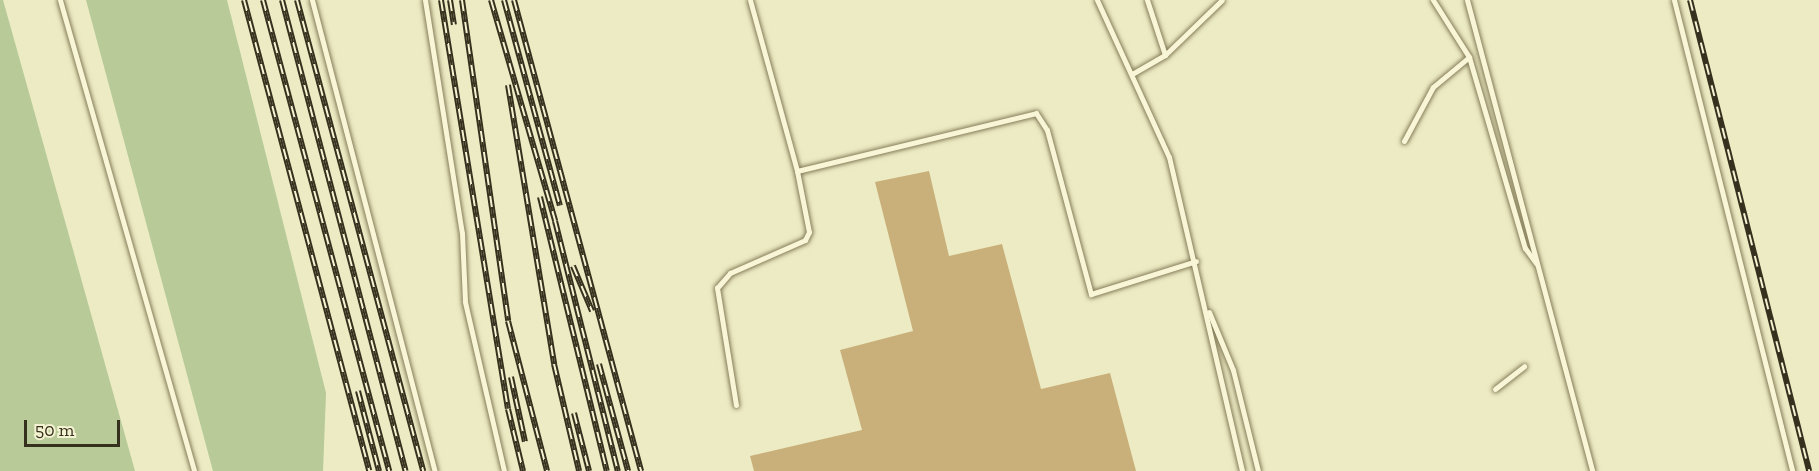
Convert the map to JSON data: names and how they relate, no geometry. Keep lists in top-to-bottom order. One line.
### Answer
{"scale_bar":"50 m"}
